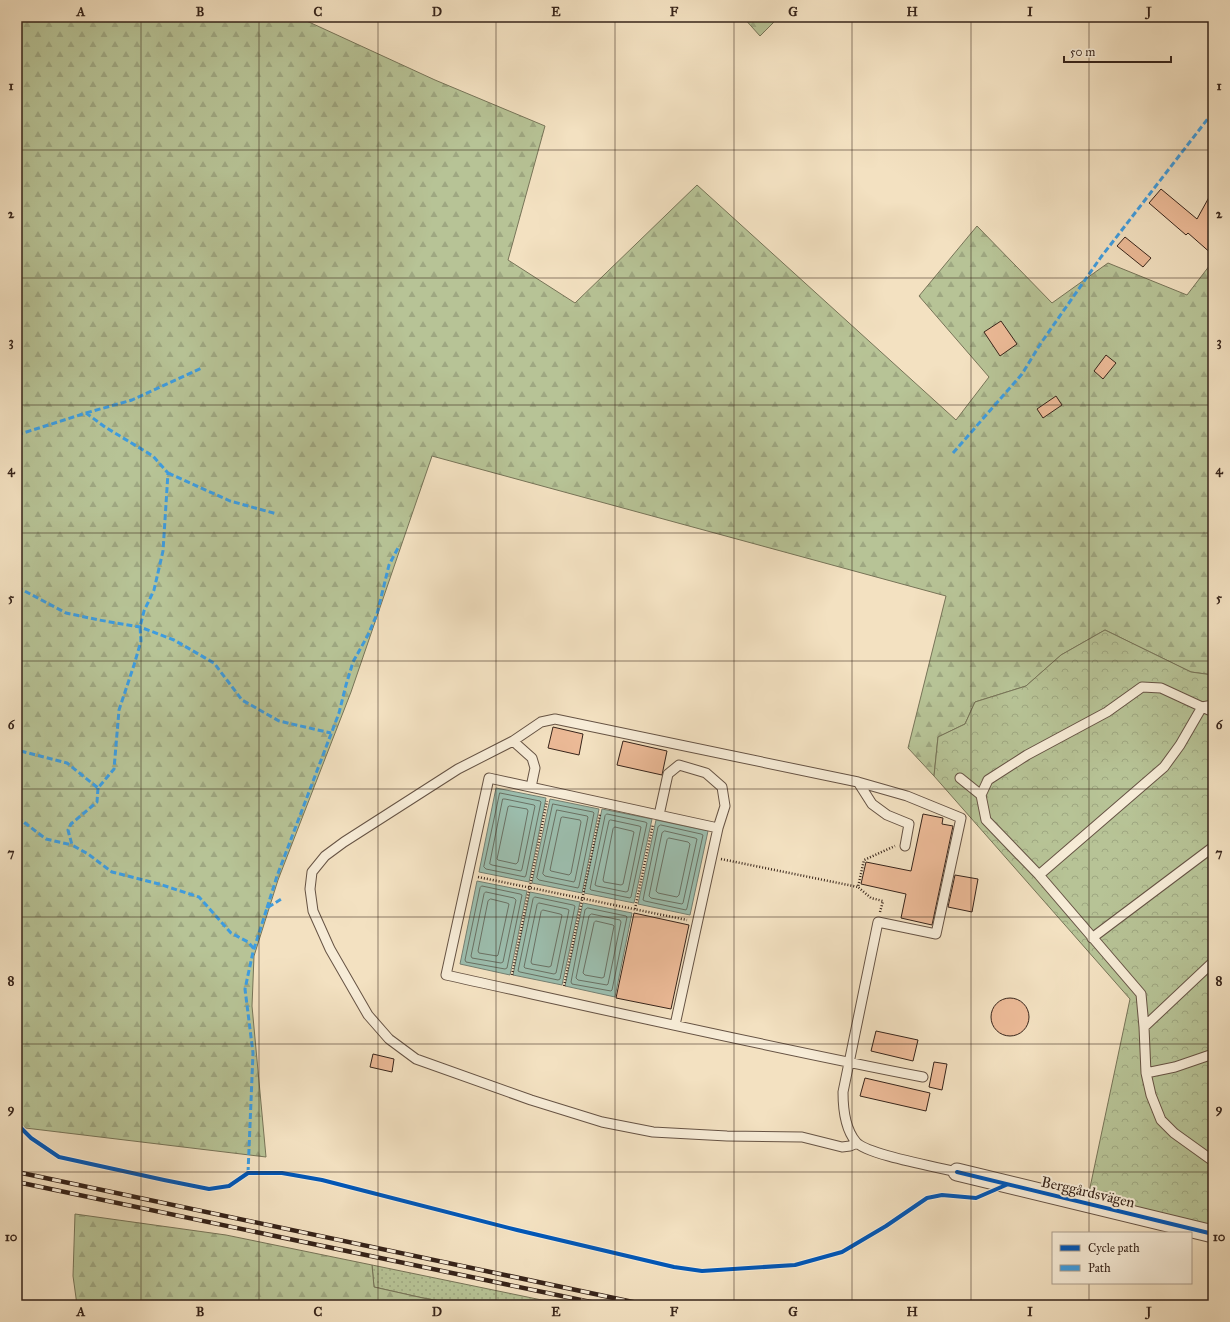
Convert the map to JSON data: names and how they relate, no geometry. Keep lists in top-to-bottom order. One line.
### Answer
{"streets":{"street":["Berggårdsvägen"]},"legend":["Cycle path","Path"],"scale_bar":"50 m","grid":{"columns":["A","B","C","D","E","F","G","H","I","J"],"rows":["1","2","3","4","5","6","7","8","9","10"]}}
